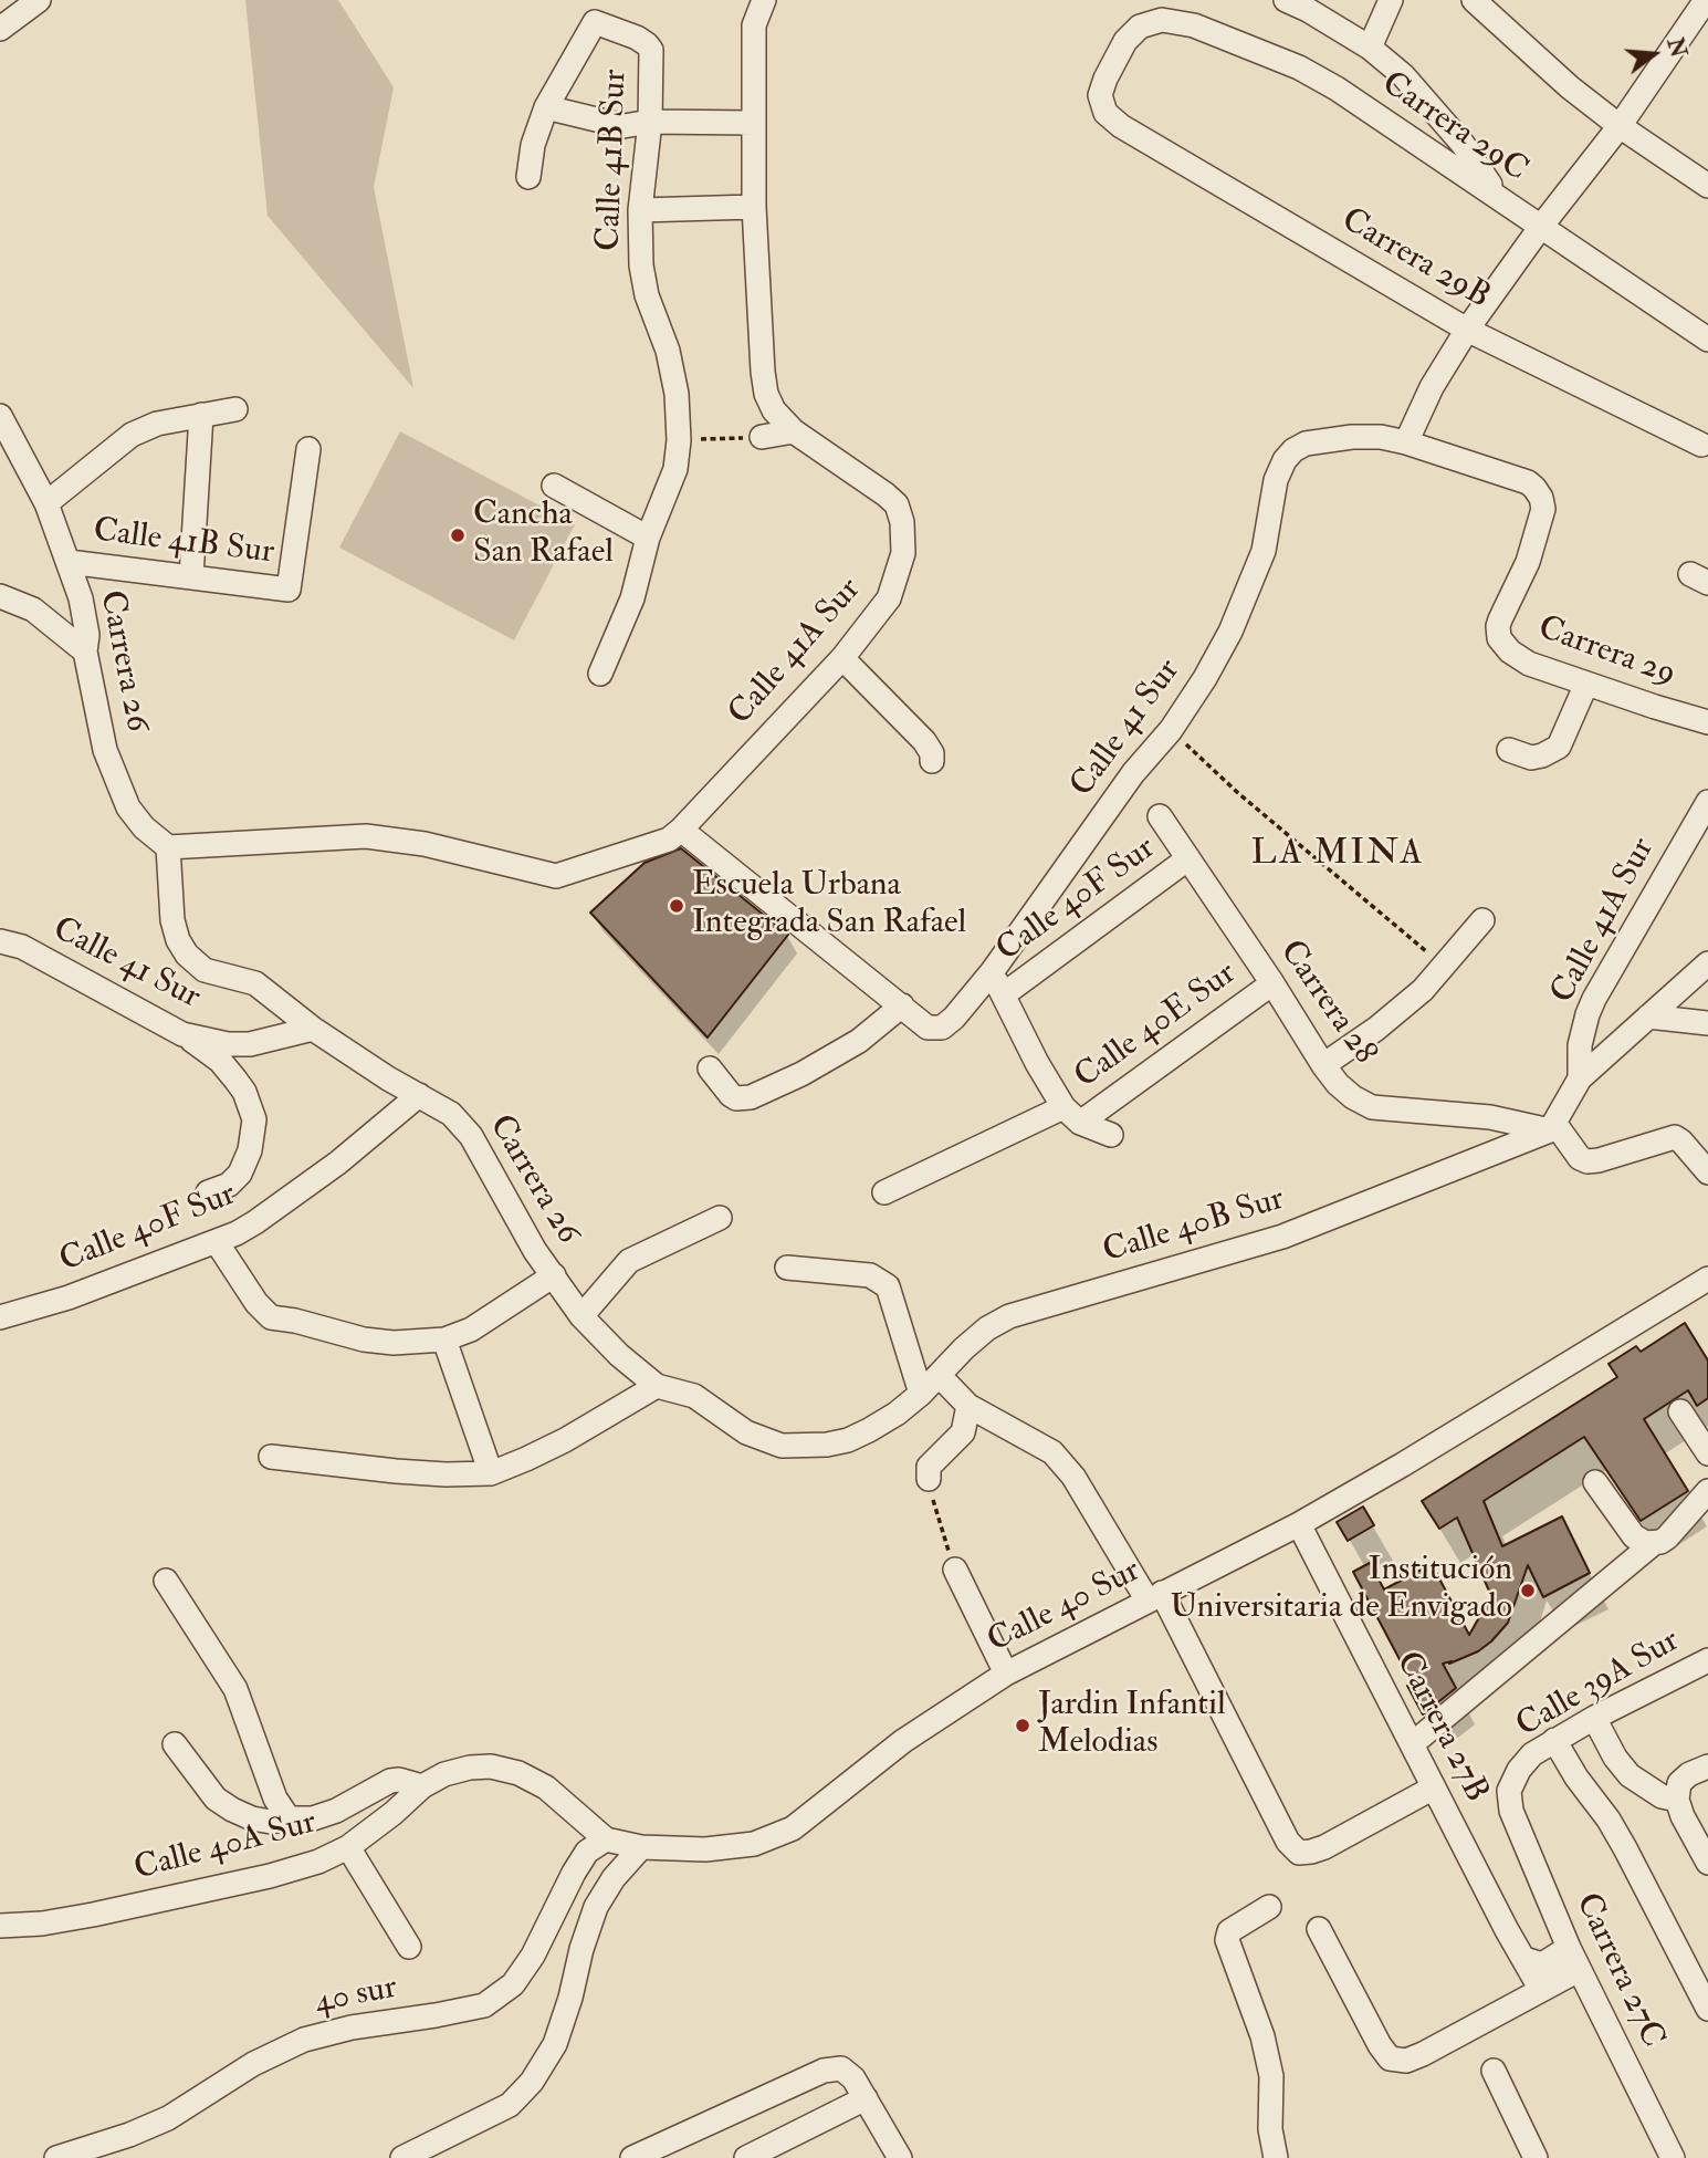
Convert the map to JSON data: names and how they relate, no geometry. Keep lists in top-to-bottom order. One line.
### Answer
{"streets":{"street":["Carrera 29C","Calle 41B Sur","Carrera 29B","Calle 41A Sur","Carrera 29","Carrera 26","Calle 41 Sur","Calle 40F Sur","Carrera 28","Calle 40E Sur","Calle 40B Sur","Calle 40 Sur","Calle 39A Sur","Carrera 27B","Calle 40A Sur","Carrera 27C","40 sur"]},"crossings":[["Carrera 29C","Carrera 29B"],["Calle 41B Sur","Carrera 26"],["Calle 41A Sur","Carrera 26"],["Carrera 29","Calle 41 Sur"],["Carrera 26","Calle 41 Sur"],["Carrera 26","Calle 40F Sur"],["Carrera 26","Calle 40B Sur"],["Calle 40F Sur","Carrera 28"],["Carrera 28","Calle 40E Sur"],["Carrera 28","Calle 40B Sur"],["Calle 40 Sur","Carrera 27B"],["Calle 40 Sur","Calle 40A Sur"],["Calle 40 Sur","40 sur"],["Calle 39A Sur","Carrera 27C"],["Calle 40A Sur","40 sur"]],"districts":["LA MINA"],"places":["Cancha San Rafael","Escuela Urbana Integrada San Rafael","Institución Universitaria de Envigado","Jardin Infantil Melodias"],"north":"right"}
